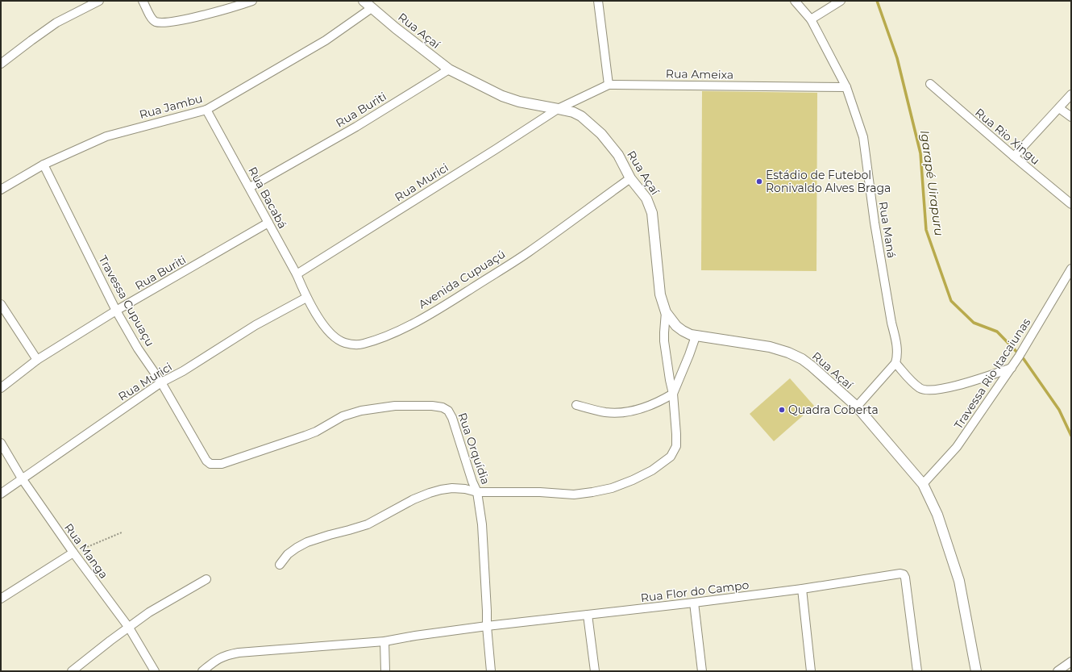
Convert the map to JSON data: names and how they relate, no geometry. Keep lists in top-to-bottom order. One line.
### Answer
{"streets":{"street":["Rua Açaí","Rua Ameixa","Rua Jambu","Rua Buriti","Rua Rio Xingu","Rua Murici","Rua Bacabá","Rua Maná","Avenida Cupuaçú","Travessa Cupuaçu","Travessa Rio Itacaiunas","Rua Orquídia","Rua Manga","Rua Flor do Campo"]},"crossings":[["Rua Açaí","Rua Ameixa"],["Rua Açaí","Rua Jambu"],["Rua Açaí","Rua Buriti"],["Rua Açaí","Rua Murici"],["Rua Açaí","Avenida Cupuaçú"],["Rua Ameixa","Rua Murici"],["Rua Ameixa","Rua Maná"],["Rua Jambu","Rua Bacabá"],["Rua Jambu","Travessa Cupuaçu"],["Rua Buriti","Rua Bacabá"],["Rua Buriti","Travessa Cupuaçu"],["Rua Murici","Rua Bacabá"],["Rua Murici","Avenida Cupuaçú"],["Rua Murici","Travessa Cupuaçu"],["Rua Murici","Rua Manga"],["Rua Bacabá","Avenida Cupuaçú"],["Travessa Cupuaçu","Rua Orquídia"],["Rua Orquídia","Rua Flor do Campo"]],"water":["Igarapé Uirapuru"],"places":["Estádio de Futebol Ronivaldo Alves Braga","Quadra Coberta"]}
